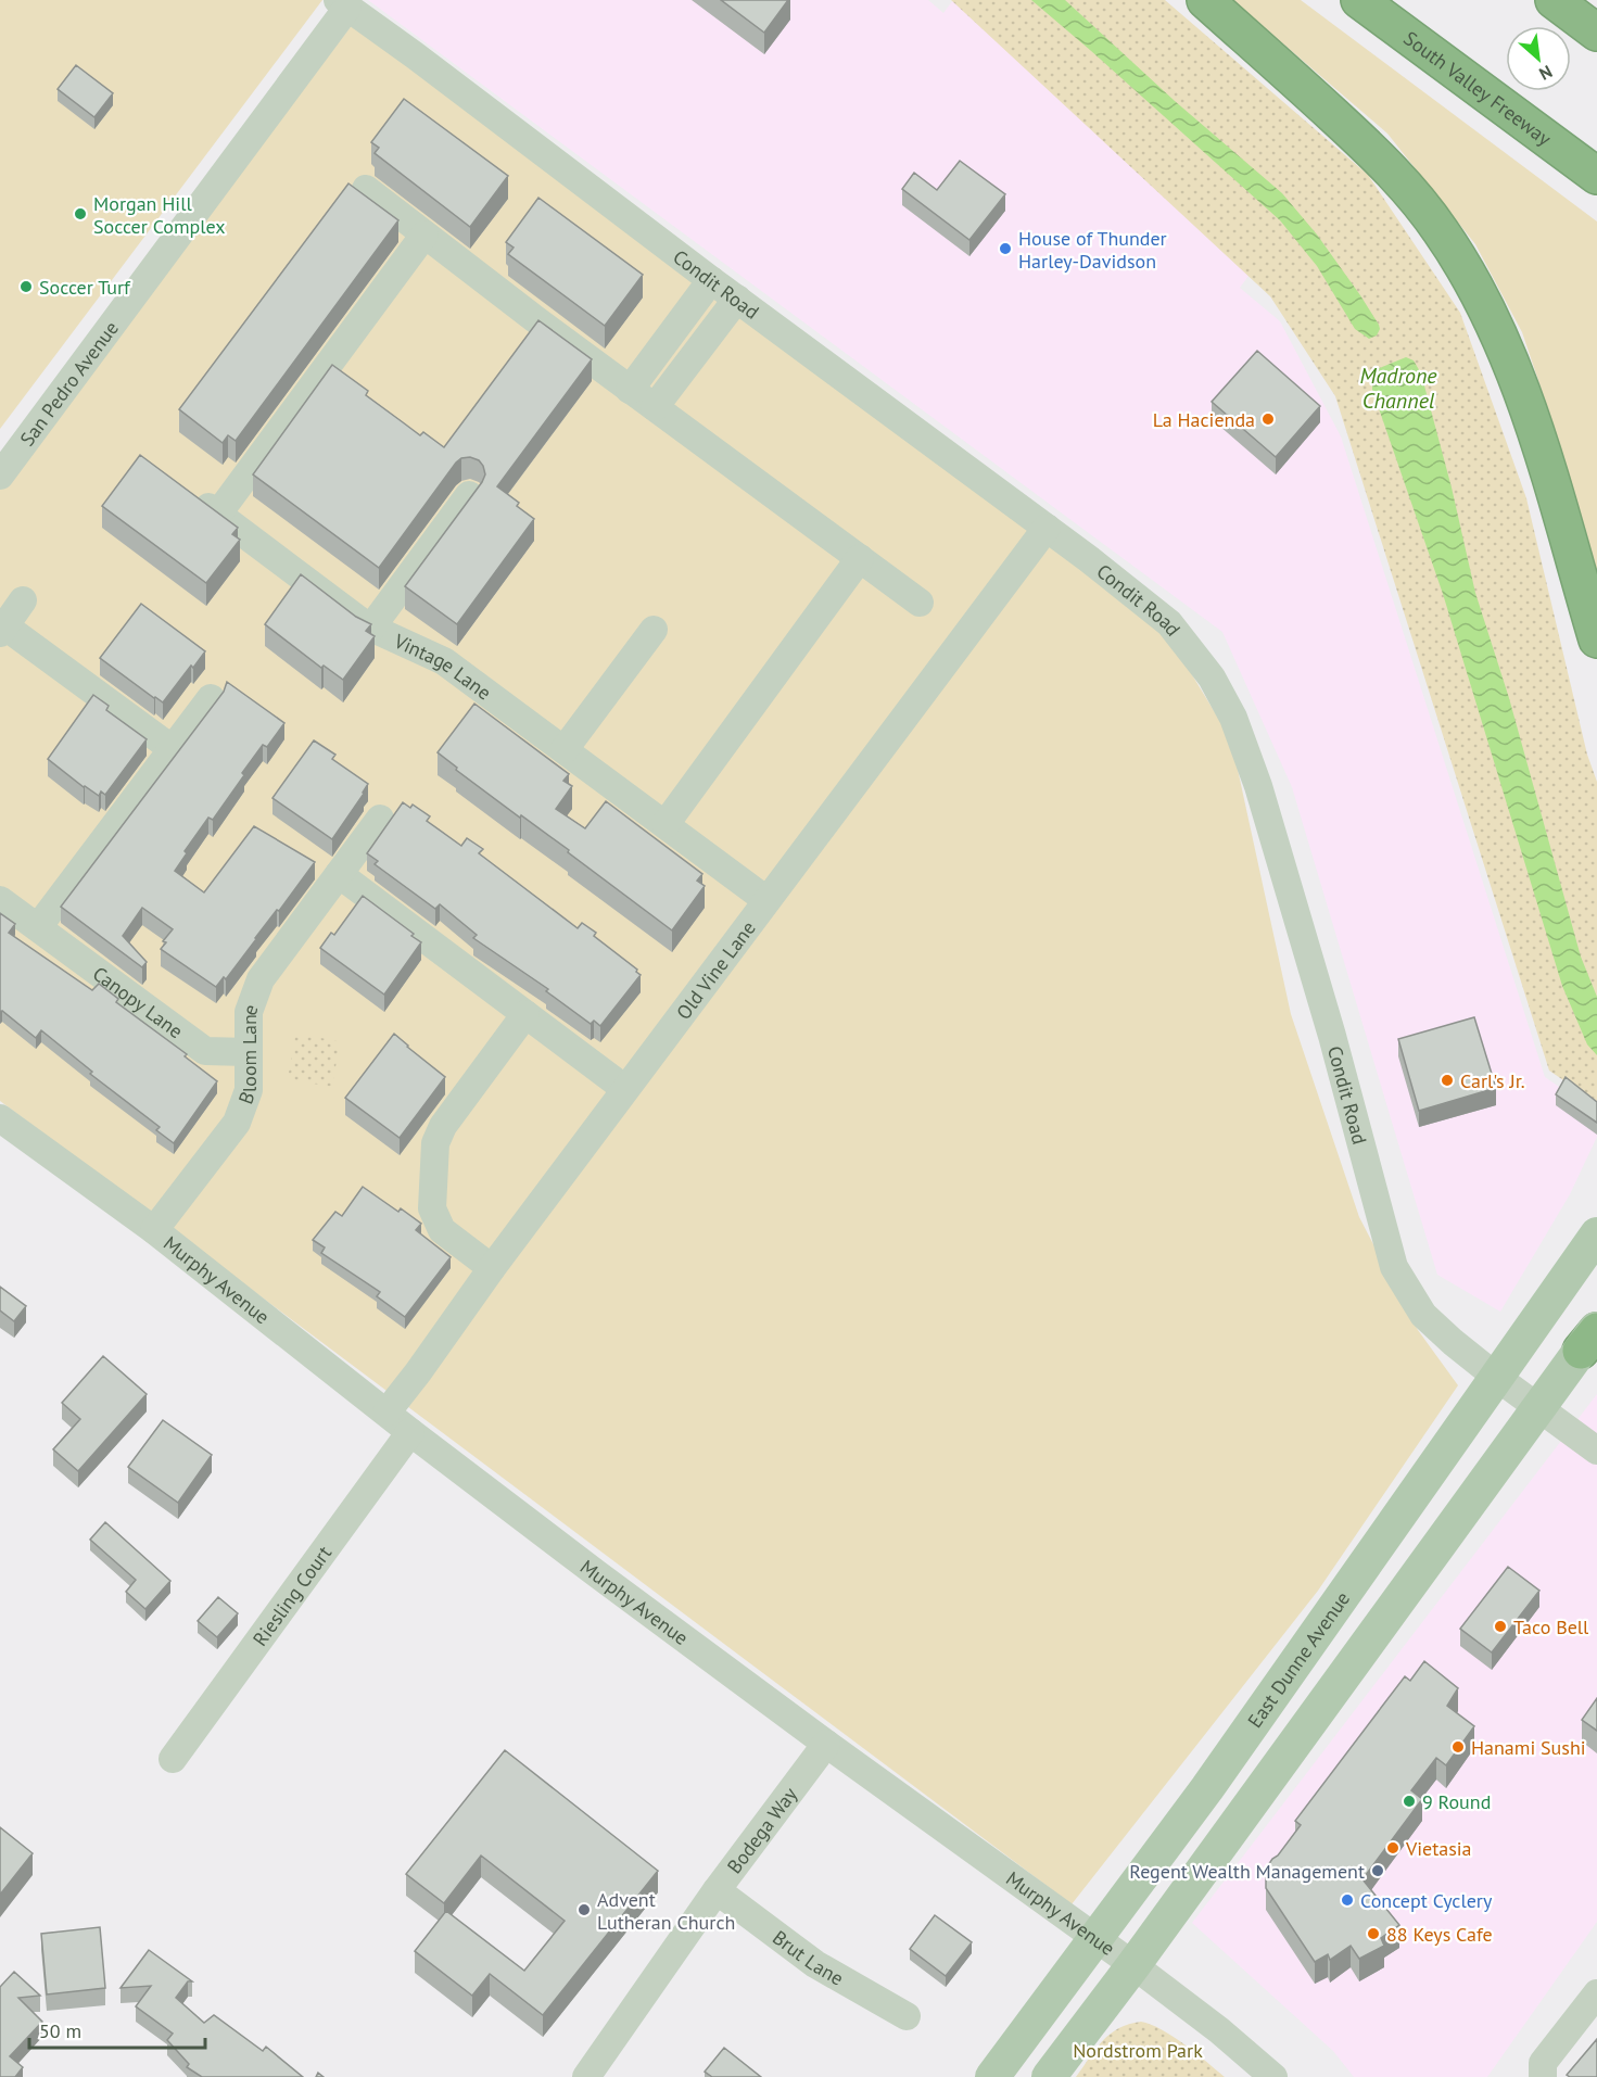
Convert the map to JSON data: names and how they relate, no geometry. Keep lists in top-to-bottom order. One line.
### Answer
{"streets":{"highway":["South Valley Freeway"],"main road":["East Dunne Avenue"],"street":["Condit Road","San Pedro Avenue","Vintage Lane","Old Vine Lane","Canopy Lane","Bloom Lane","Murphy Avenue","Riesling Court","Bodega Way","Brut Lane"]},"crossings":[["Condit Road","San Pedro Avenue"],["Condit Road","Old Vine Lane"],["Condit Road","East Dunne Avenue"],["Vintage Lane","Old Vine Lane"],["Old Vine Lane","Murphy Avenue"],["Canopy Lane","Bloom Lane"],["Bloom Lane","Murphy Avenue"],["Murphy Avenue","Riesling Court"],["Murphy Avenue","East Dunne Avenue"],["Murphy Avenue","Bodega Way"],["Bodega Way","Brut Lane"]],"water":["Madrone Channel"],"parks":["Nordstrom Park"],"places":["Morgan Hill Soccer Complex","House of Thunder Harley-Davidson","Soccer Turf","La Hacienda","Carl's Jr.","Taco Bell","Hanami Sushi","9 Round","Vietasia","Regent Wealth Management","Concept Cyclery","Advent Lutheran Church","88 Keys Cafe"],"scale_bar":"50 m","north":"bottom right"}
